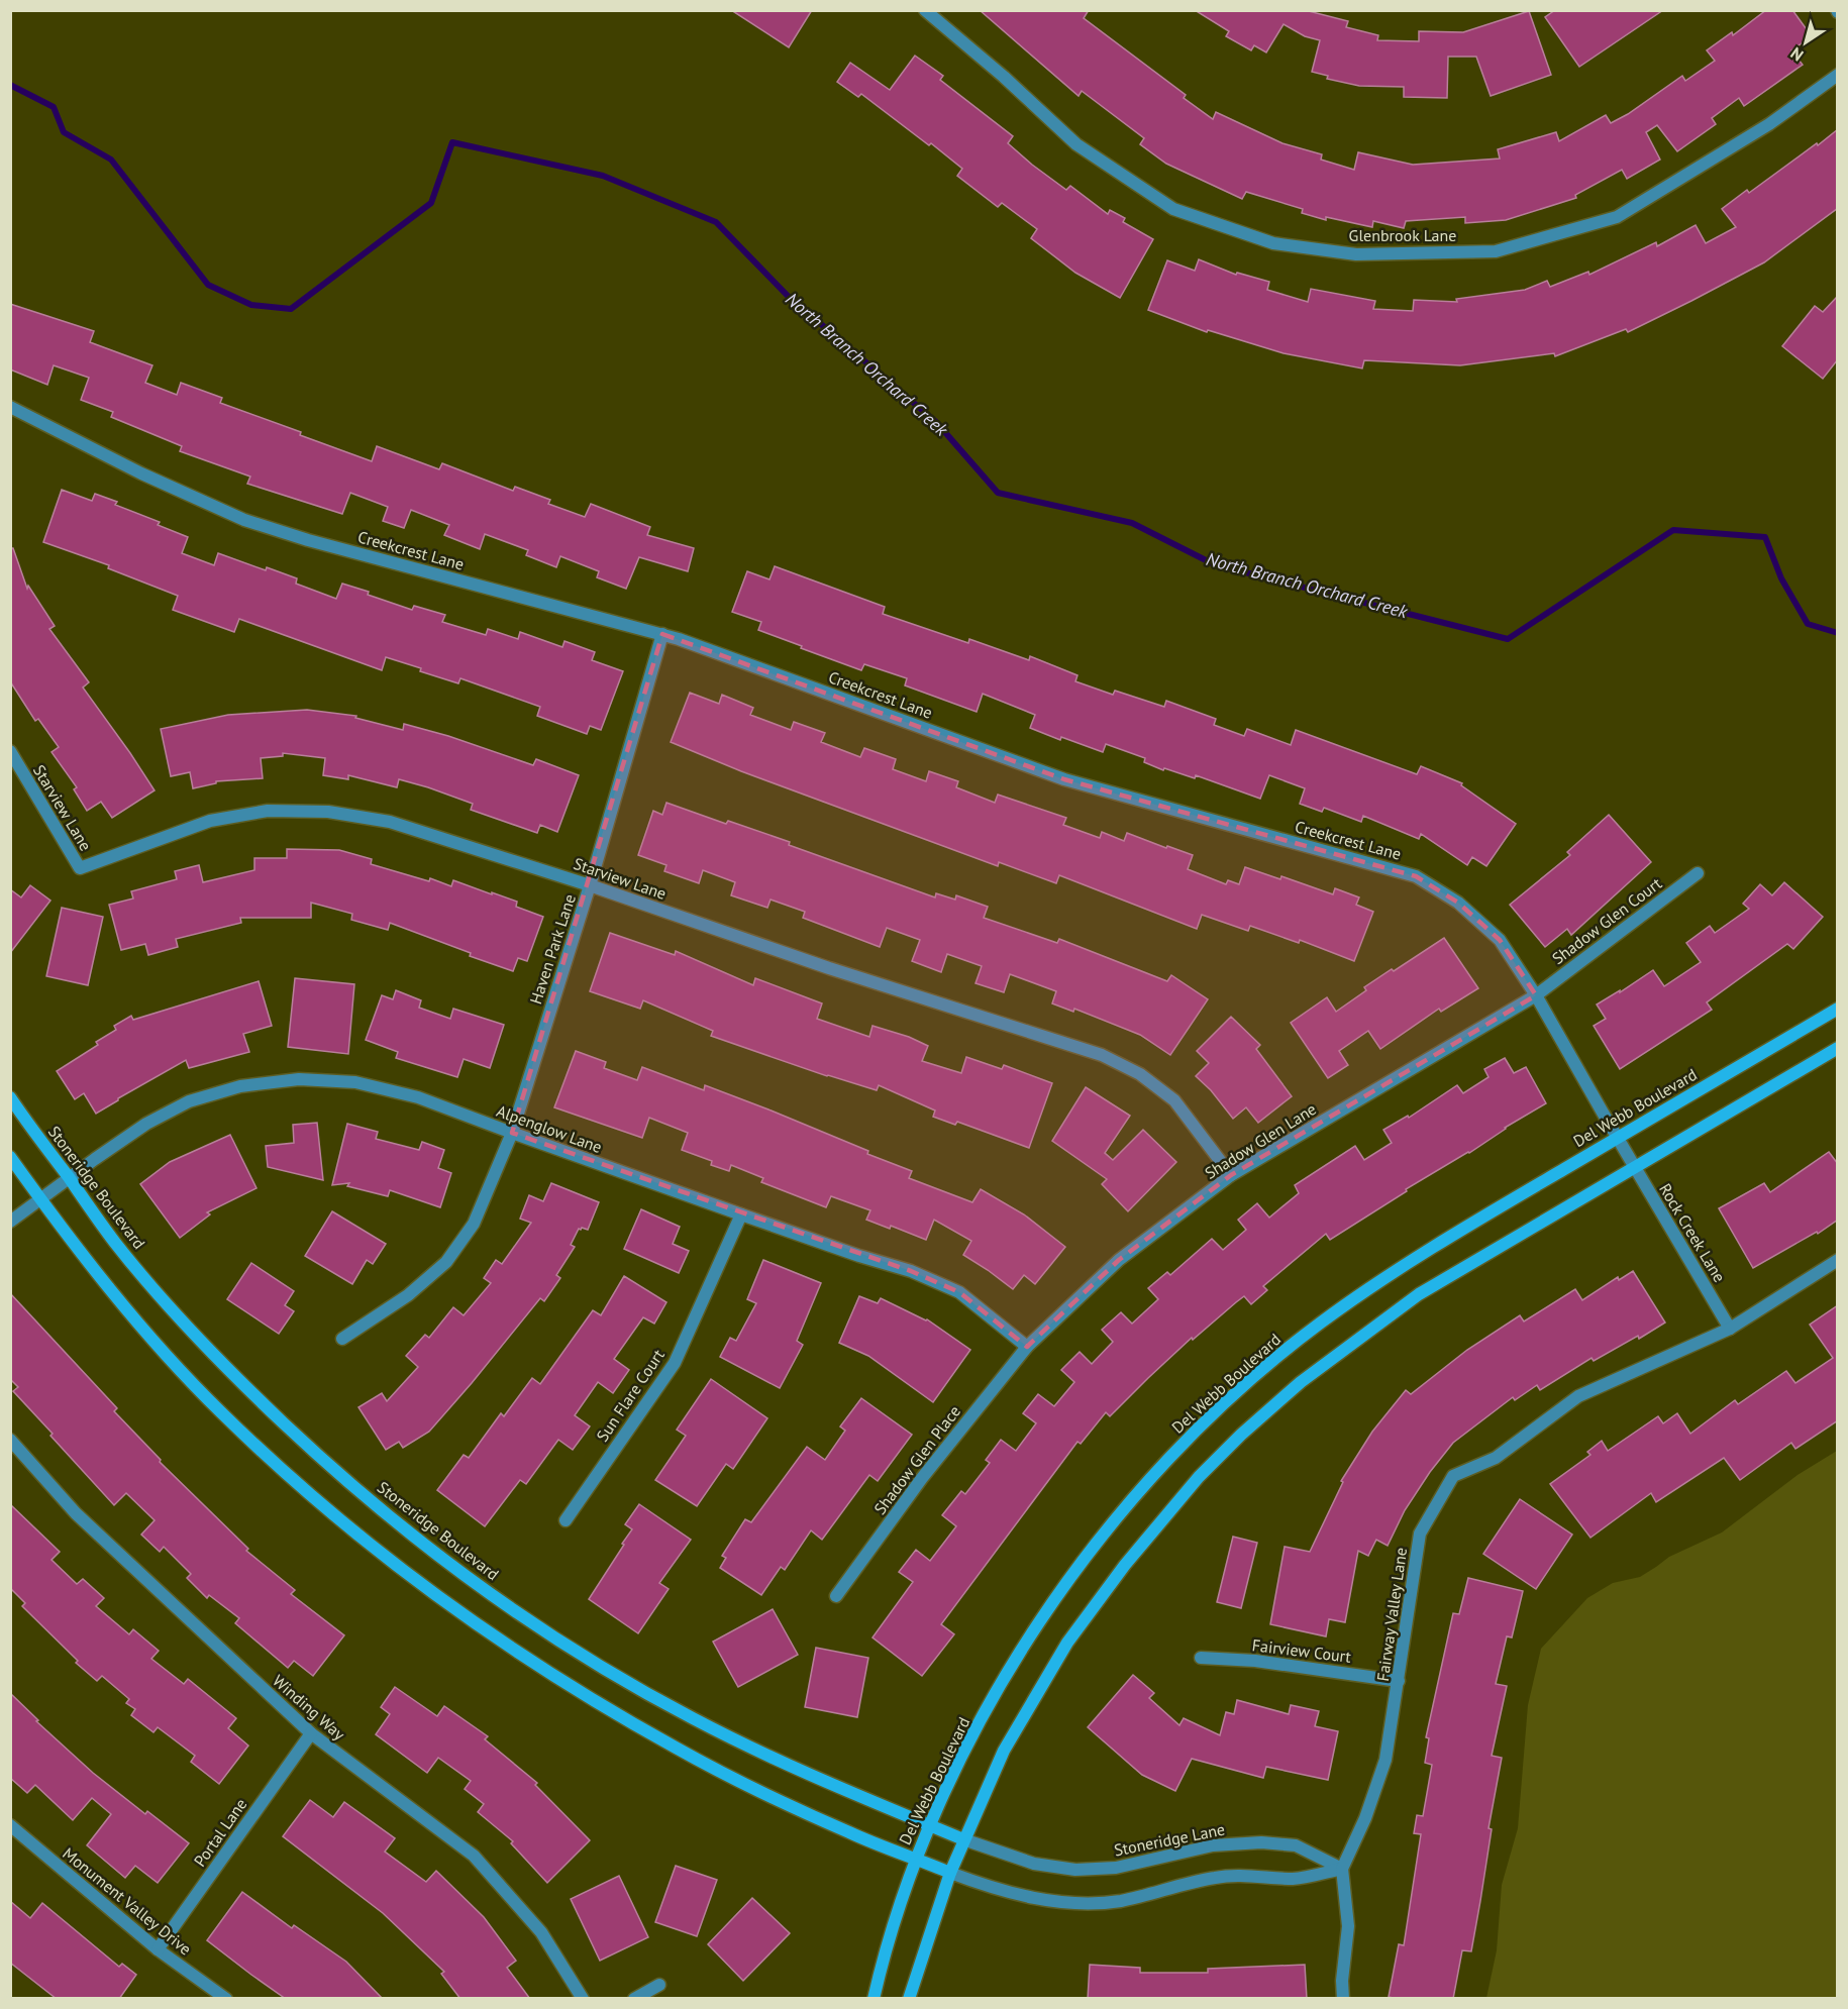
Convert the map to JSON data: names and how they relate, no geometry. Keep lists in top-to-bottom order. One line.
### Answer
{"streets":{"street":["Glenbrook Lane","Creekcrest Lane","Starview Lane","Shadow Glen Court","Haven Park Lane","Del Webb Boulevard","Alpenglow Lane","Shadow Glen Lane","Stoneridge Boulevard","Rock Creek Lane","Sun Flare Court","Shadow Glen Place","Fairway Valley Lane","Fairview Court","Winding Way","Portal Lane","Stoneridge Lane","Monument Valley Drive"]},"crossings":[["Creekcrest Lane","Shadow Glen Court"],["Creekcrest Lane","Haven Park Lane"],["Creekcrest Lane","Del Webb Boulevard"],["Creekcrest Lane","Shadow Glen Lane"],["Creekcrest Lane","Rock Creek Lane"],["Starview Lane","Haven Park Lane"],["Starview Lane","Shadow Glen Lane"],["Shadow Glen Court","Shadow Glen Lane"],["Haven Park Lane","Alpenglow Lane"],["Del Webb Boulevard","Stoneridge Boulevard"],["Alpenglow Lane","Shadow Glen Lane"],["Alpenglow Lane","Stoneridge Boulevard"],["Alpenglow Lane","Sun Flare Court"],["Alpenglow Lane","Shadow Glen Place"],["Shadow Glen Lane","Shadow Glen Place"],["Stoneridge Boulevard","Stoneridge Lane"],["Rock Creek Lane","Fairway Valley Lane"],["Fairway Valley Lane","Fairview Court"],["Fairway Valley Lane","Stoneridge Lane"],["Winding Way","Portal Lane"],["Portal Lane","Monument Valley Drive"]],"water":["North Branch Orchard Creek"],"north":"bottom left"}
